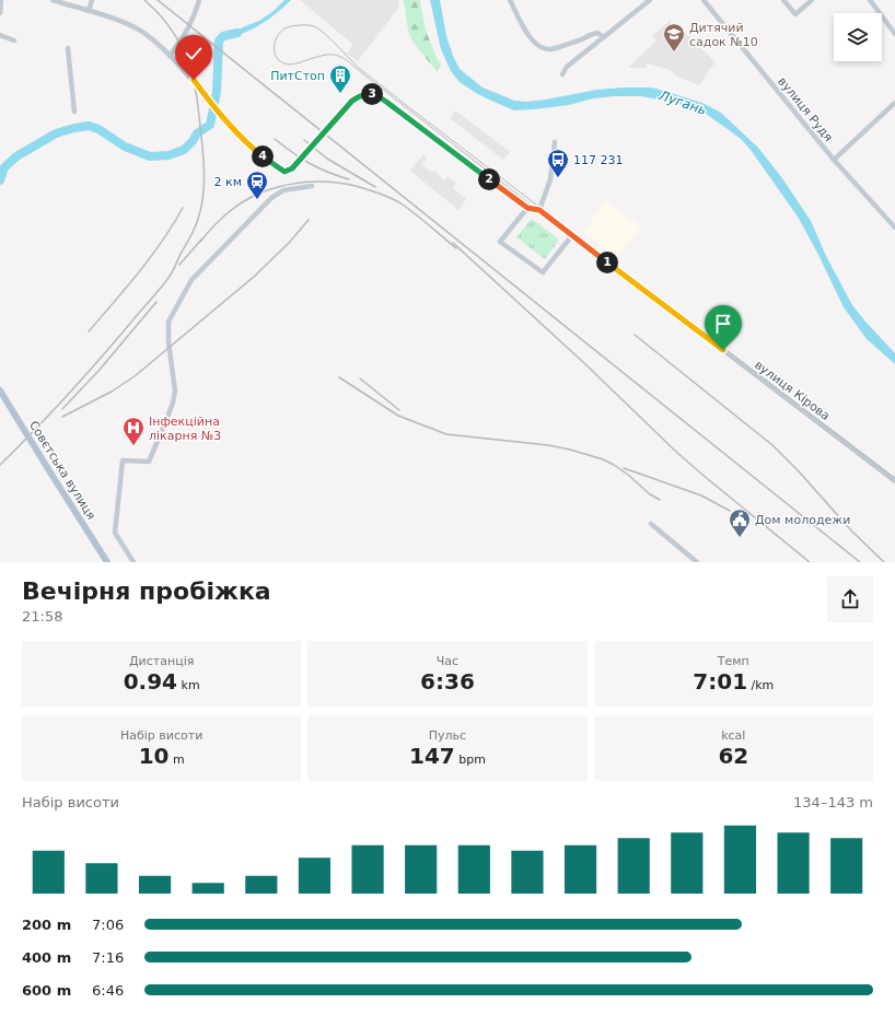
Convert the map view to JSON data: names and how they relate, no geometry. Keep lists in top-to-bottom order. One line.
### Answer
{"streets":{"main road":["Совєтська вулиця"],"street":["вулиця Рудя","вулиця Кірова"]},"water":["Лугань"],"places":{"school or university":["Дитячий садок №10"],"building":["ПитСтоп"],"bus stop":["117 231"],"station":["2 км"],"hospital":["Інфекційна лікарня №3"],"public building":["Дом молодежи"]},"page":{"pins":["3","4","2","1"],"heading":["Вечірня пробіжка","21:58"],"stats":[["Дистанція","0.94 km"],["Час","6:36"],["Темп","7:01 /km"],["Набір висоти","10 m"],["Пульс","147 bpm"],["kcal","62"]],"chart":["Набір висоти","134–143 m"],"list":[{"name":"200 m","note":"7:06"},{"name":"400 m","note":"7:16"},{"name":"600 m","note":"6:46"}]}}
